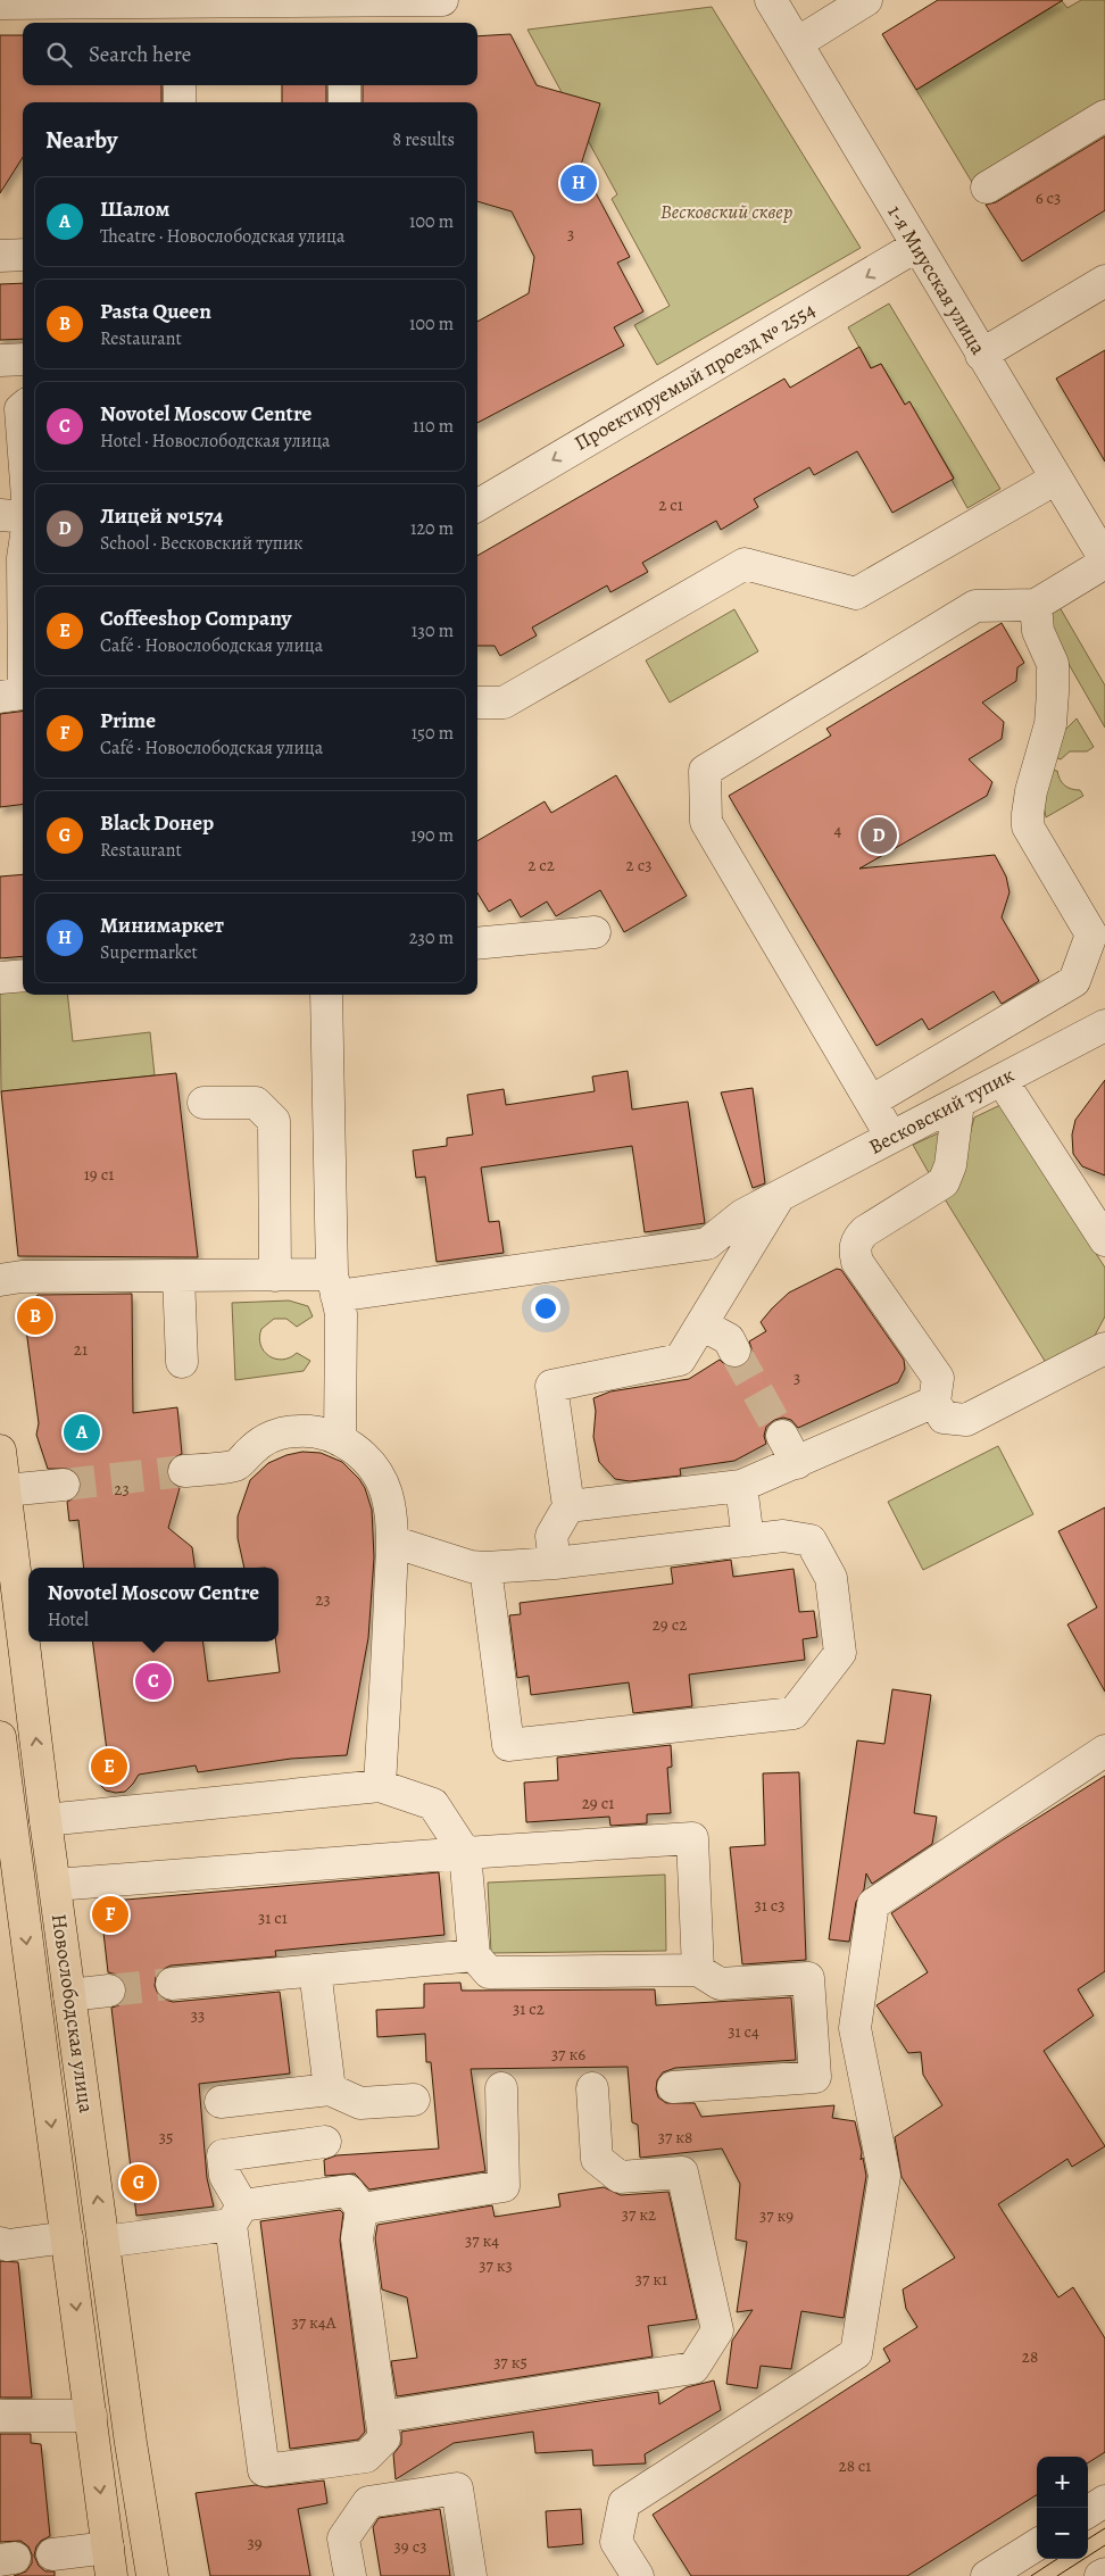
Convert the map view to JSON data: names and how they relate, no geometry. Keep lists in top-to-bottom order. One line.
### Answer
{"streets":{"main road":["Новослободская улица"],"street":["1-я Миусская улица","Проектируемый проезд № 2554","Весковский тупик"]},"crossings":[["1-я Миусская улица","Проектируемый проезд № 2554"]],"parks":["Весковский сквер"],"house_numbers":["6 с3","3","2 с1","4","2 с2","2 с3","19 с1","21","3","23","23","29 с2","29 с1","31 с3","31 с1","31 с2","33","31 с4","37 к6","35","37 к8","37 к2","37 к9","37 к4","37 к3","37 к1","37 к4А","28","37 к5","28 с1","39","39 с3"],"page":{"search":"Search here","heading":["Nearby","8 results"],"pins":["H","D","B","A","C","E","F","G"],"list":[{"mark":"A","name":"Шалом","note":"Theatre · Новослободская улица","value":"100 m"},{"mark":"B","name":"Pasta Queen","note":"Restaurant","value":"100 m"},{"mark":"C","name":"Novotel Moscow Centre","note":"Hotel · Новослободская улица","value":"110 m"},{"mark":"D","name":"Лицей №1574","note":"School · Весковский тупик","value":"120 m"},{"mark":"E","name":"Coffeeshop Company","note":"Café · Новослободская улица","value":"130 m"},{"mark":"F","name":"Prime","note":"Café · Новослободская улица","value":"150 m"},{"mark":"G","name":"Black Dонер","note":"Restaurant","value":"190 m"},{"mark":"H","name":"Минимаркет","note":"Supermarket","value":"230 m"}],"popup":["Novotel Moscow Centre","Hotel"],"map_buttons":["+","−"]}}
